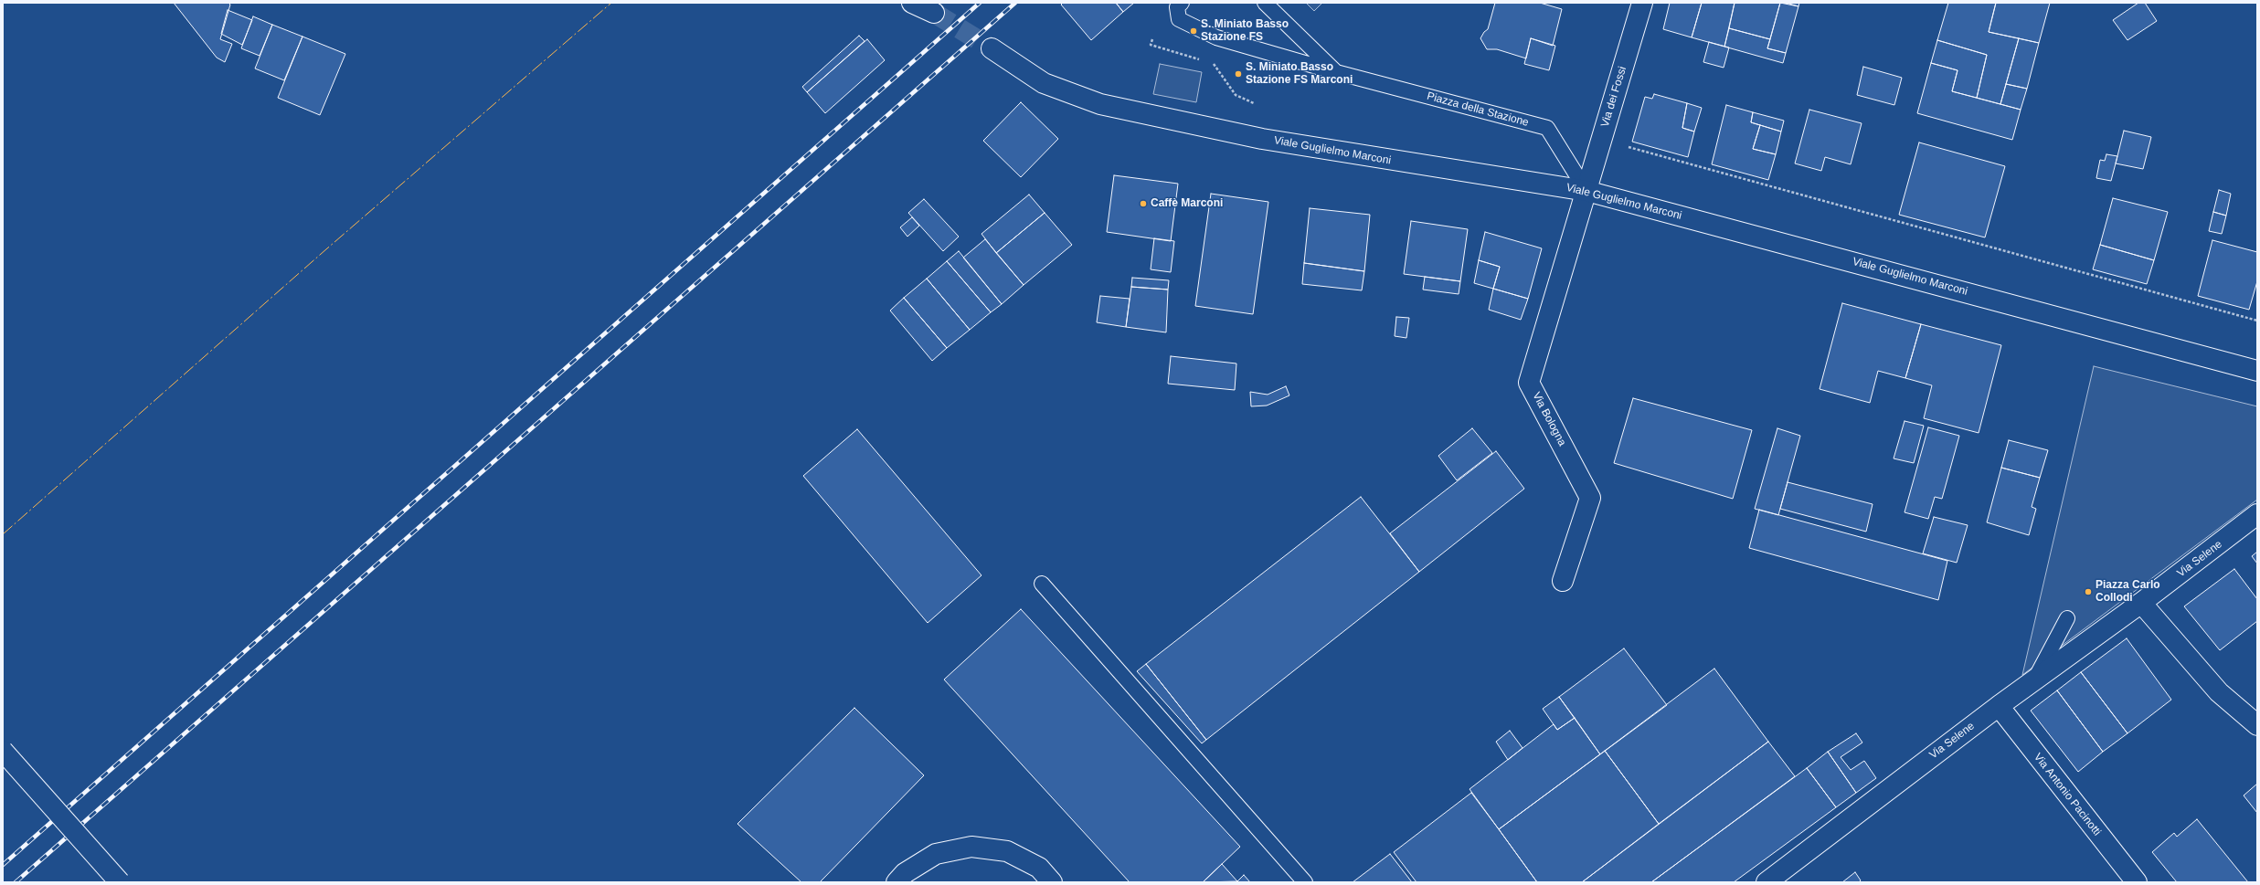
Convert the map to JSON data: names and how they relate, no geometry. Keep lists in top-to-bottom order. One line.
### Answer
{"streets":{"street":["Via dei Fossi","Viale Guglielmo Marconi","Via Bologna","Via Selene","Via Antonio Pacinotti"],"lane":["Piazza della Stazione"]},"crossings":[["Via dei Fossi","Piazza della Stazione"],["Via dei Fossi","Viale Guglielmo Marconi"],["Via dei Fossi","Via Bologna"],["Piazza della Stazione","Viale Guglielmo Marconi"],["Piazza della Stazione","Via Bologna"],["Viale Guglielmo Marconi","Via Bologna"],["Via Selene","Via Antonio Pacinotti"]],"places":["S. Miniato Basso Stazione FS","S. Miniato Basso Stazione FS Marconi","Caffè Marconi","Piazza Carlo Collodi"]}
